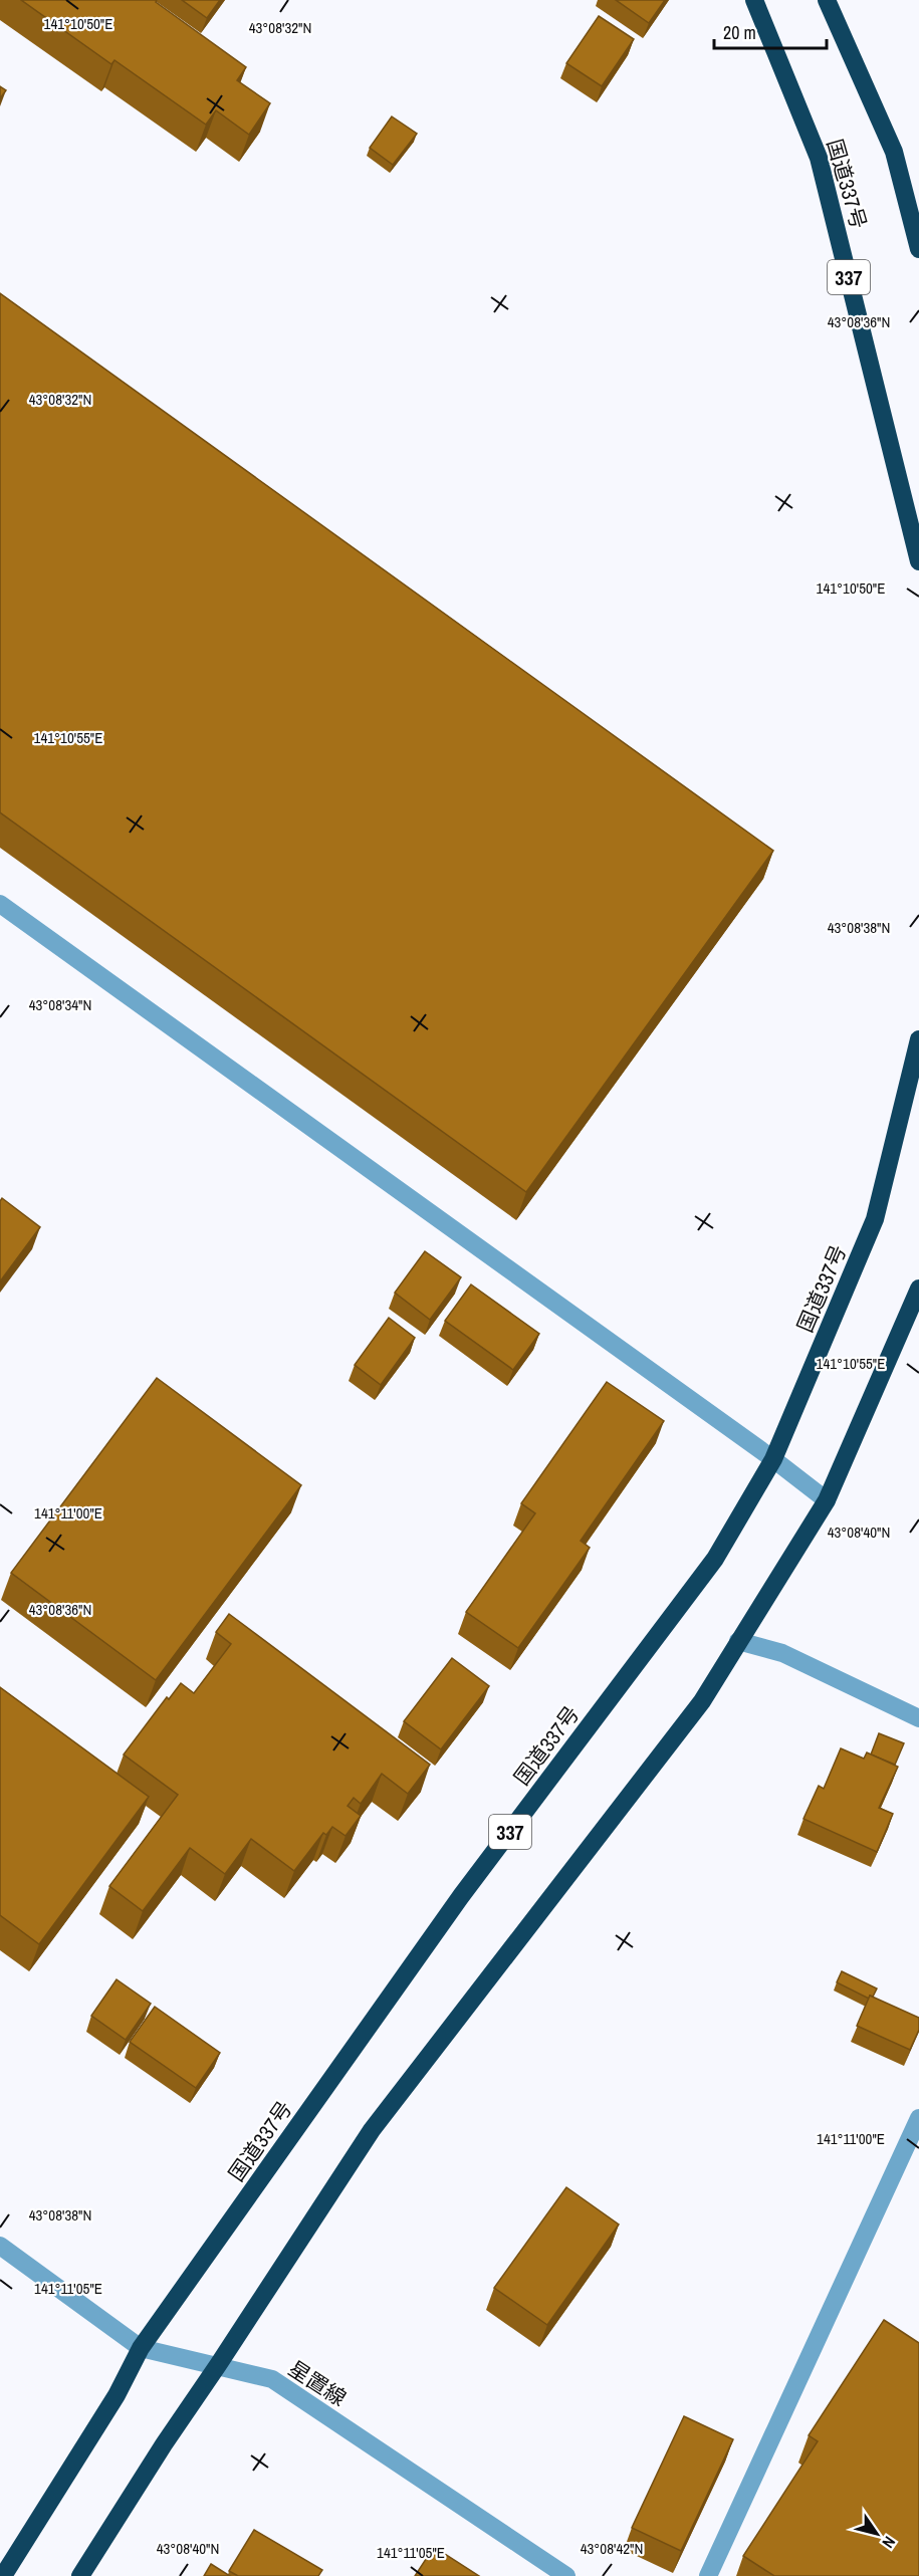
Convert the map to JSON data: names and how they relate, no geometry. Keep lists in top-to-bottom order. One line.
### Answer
{"streets":{"highway":["国道337号","337"],"street":["星置線"]},"crossings":[["国道337号","星置線"]],"scale_bar":"20 m","north":"bottom right","coordinates":["141°10'50\"E","43°08'32\"N","43°08'36\"N","141°10'55\"E","43°08'38\"N","43°08'34\"N","141°11'00\"E","43°08'40\"N","141°11'05\"E","43°08'42\"N"]}
